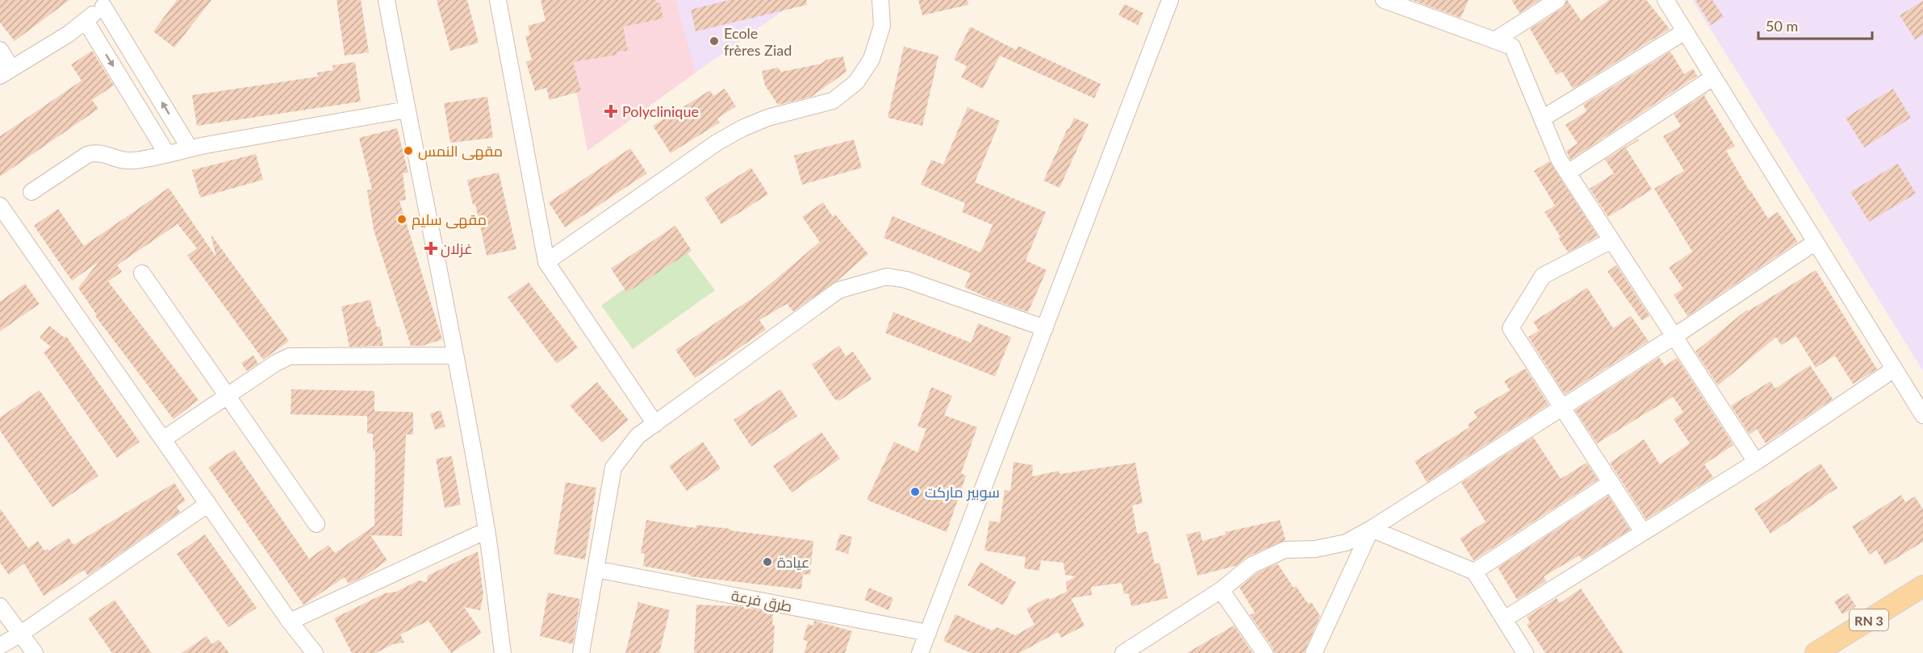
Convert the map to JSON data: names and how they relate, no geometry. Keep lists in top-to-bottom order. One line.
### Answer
{"streets":{"main road":["RN 3"],"street":["طرق فرعة"]},"places":{"other":["Ecole frères Ziad","مقهى النمس","مقهى سليم","سوبير ماركت","عيادة"],"health":["Polyclinique","غزلان"]},"scale_bar":"50 m"}
